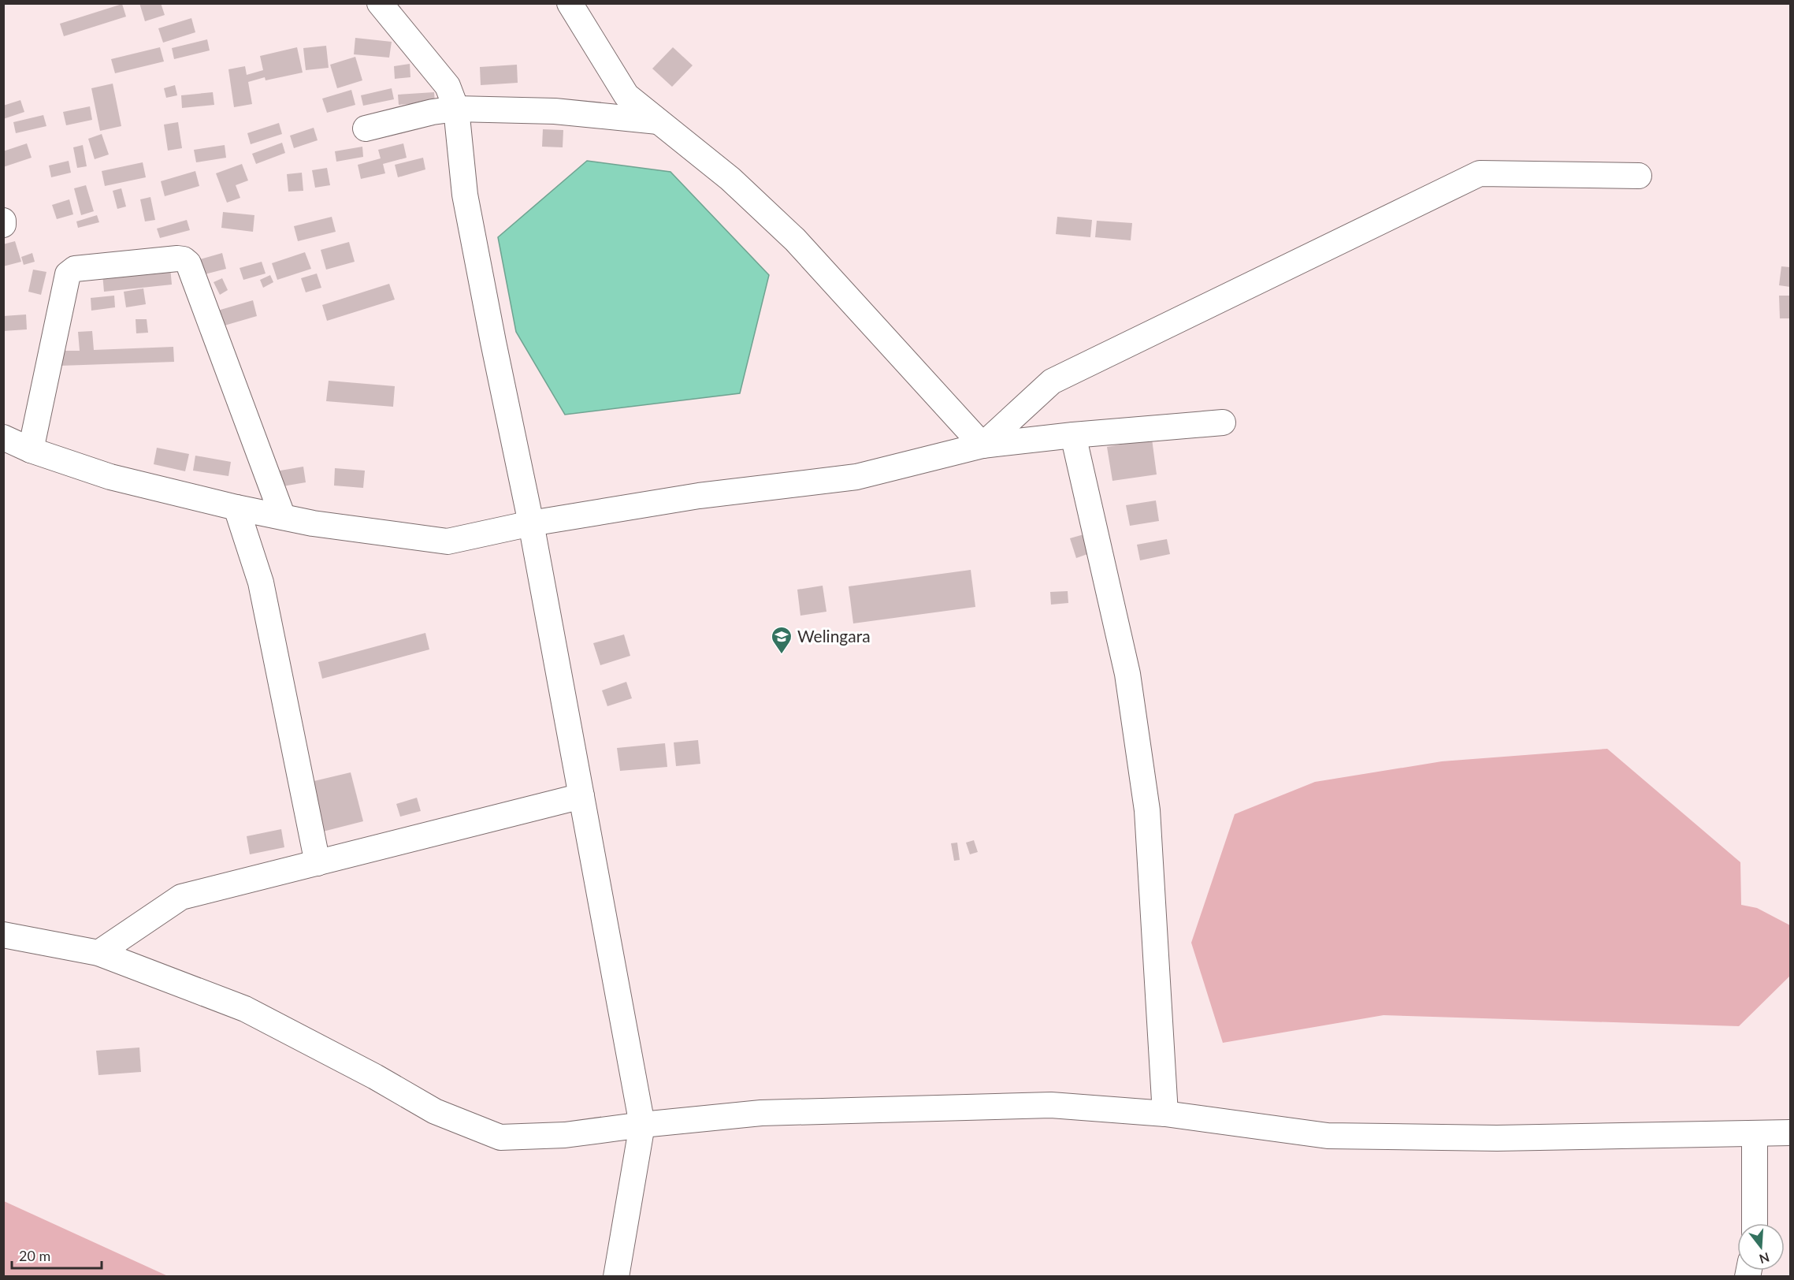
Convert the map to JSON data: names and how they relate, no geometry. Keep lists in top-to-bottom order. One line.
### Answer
{"places":{"school or university":["Welingara"]},"scale_bar":"20 m","north":"bottom"}
